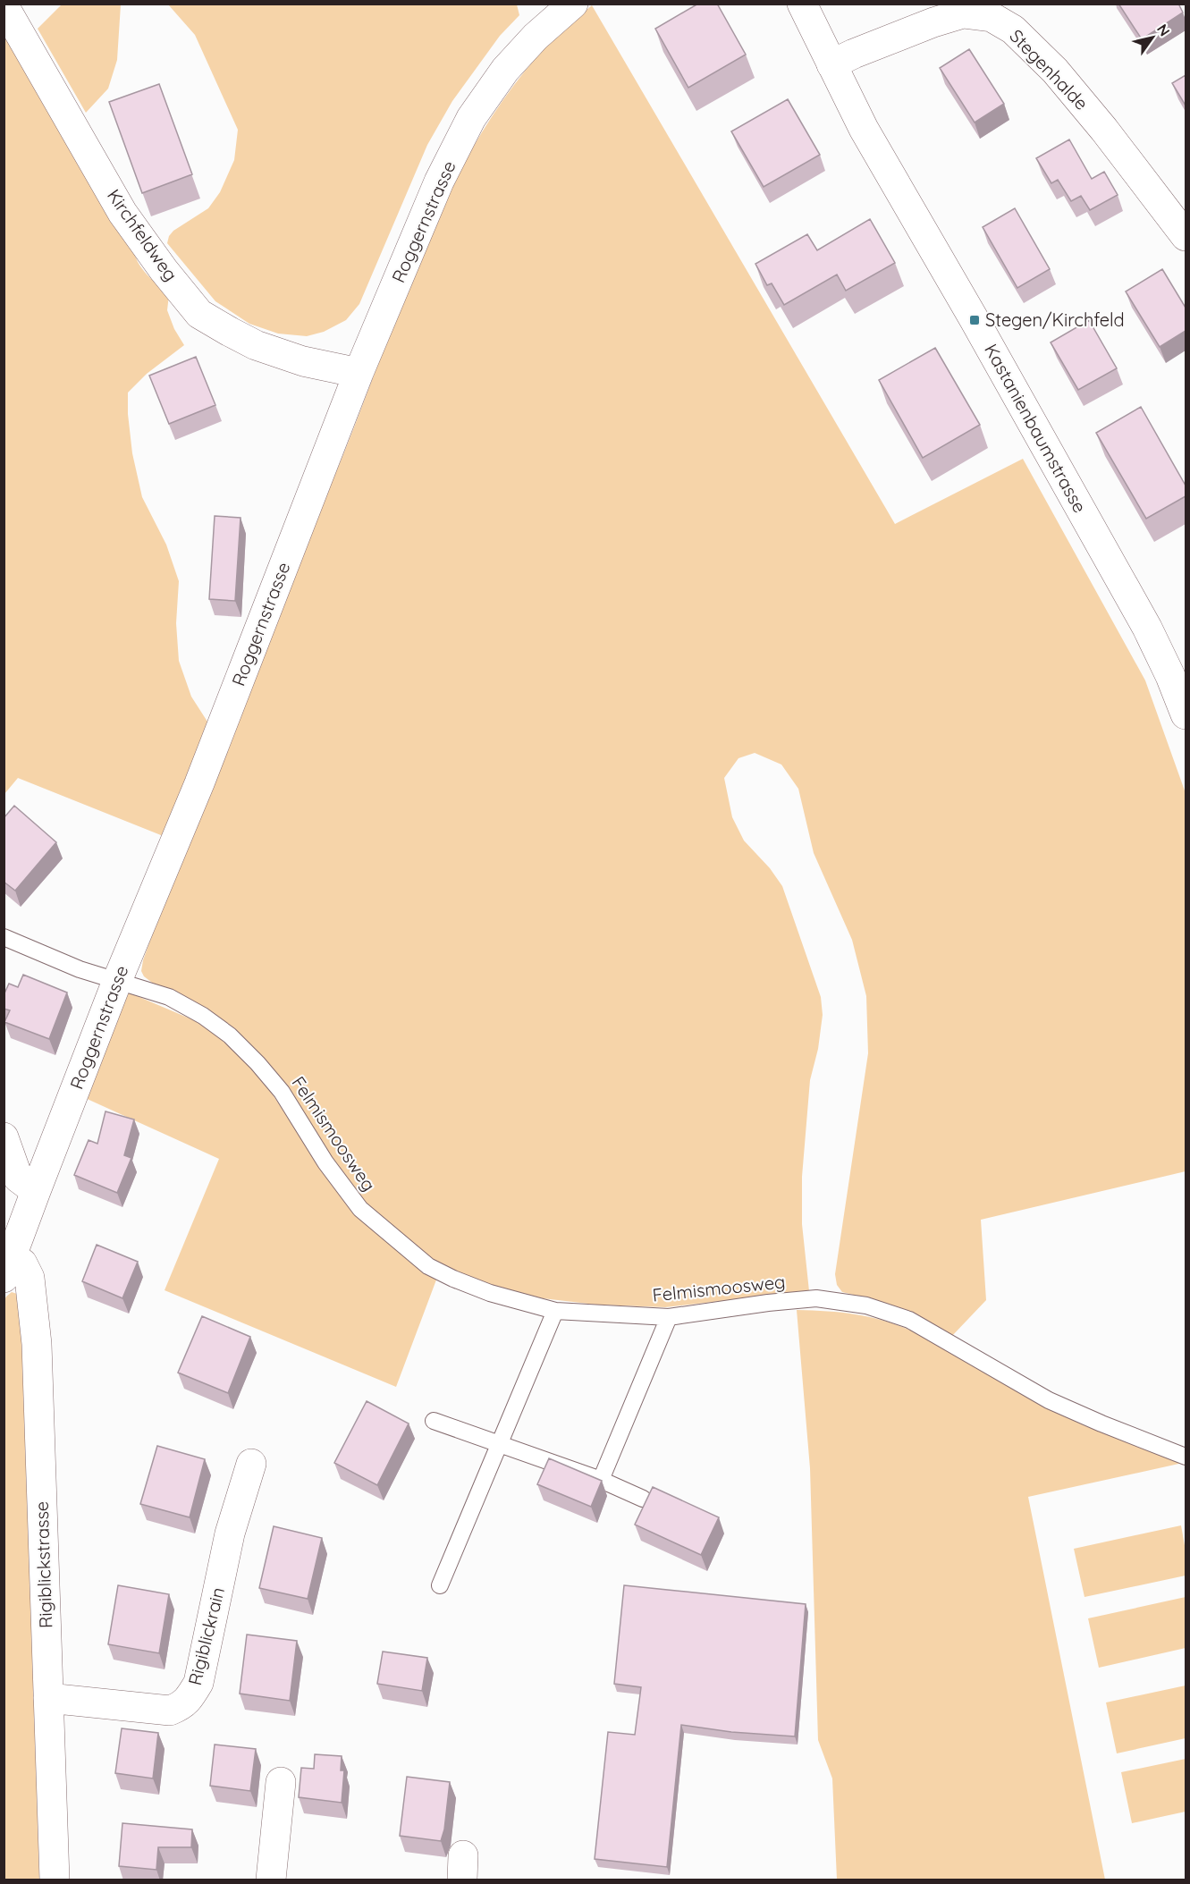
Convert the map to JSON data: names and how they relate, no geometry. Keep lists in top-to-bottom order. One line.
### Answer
{"streets":{"street":["Stegenhalde","Roggernstrasse","Kirchfeldweg","Kastanienbaumstrasse","Rigiblickstrasse","Rigiblickrain"],"lane":["Felmismoosweg"]},"crossings":[["Stegenhalde","Kastanienbaumstrasse"],["Roggernstrasse","Kirchfeldweg"],["Roggernstrasse","Felmismoosweg"],["Roggernstrasse","Rigiblickstrasse"],["Rigiblickstrasse","Rigiblickrain"]],"places":{"transit":["Stegen/Kirchfeld"]},"north":"top right"}
